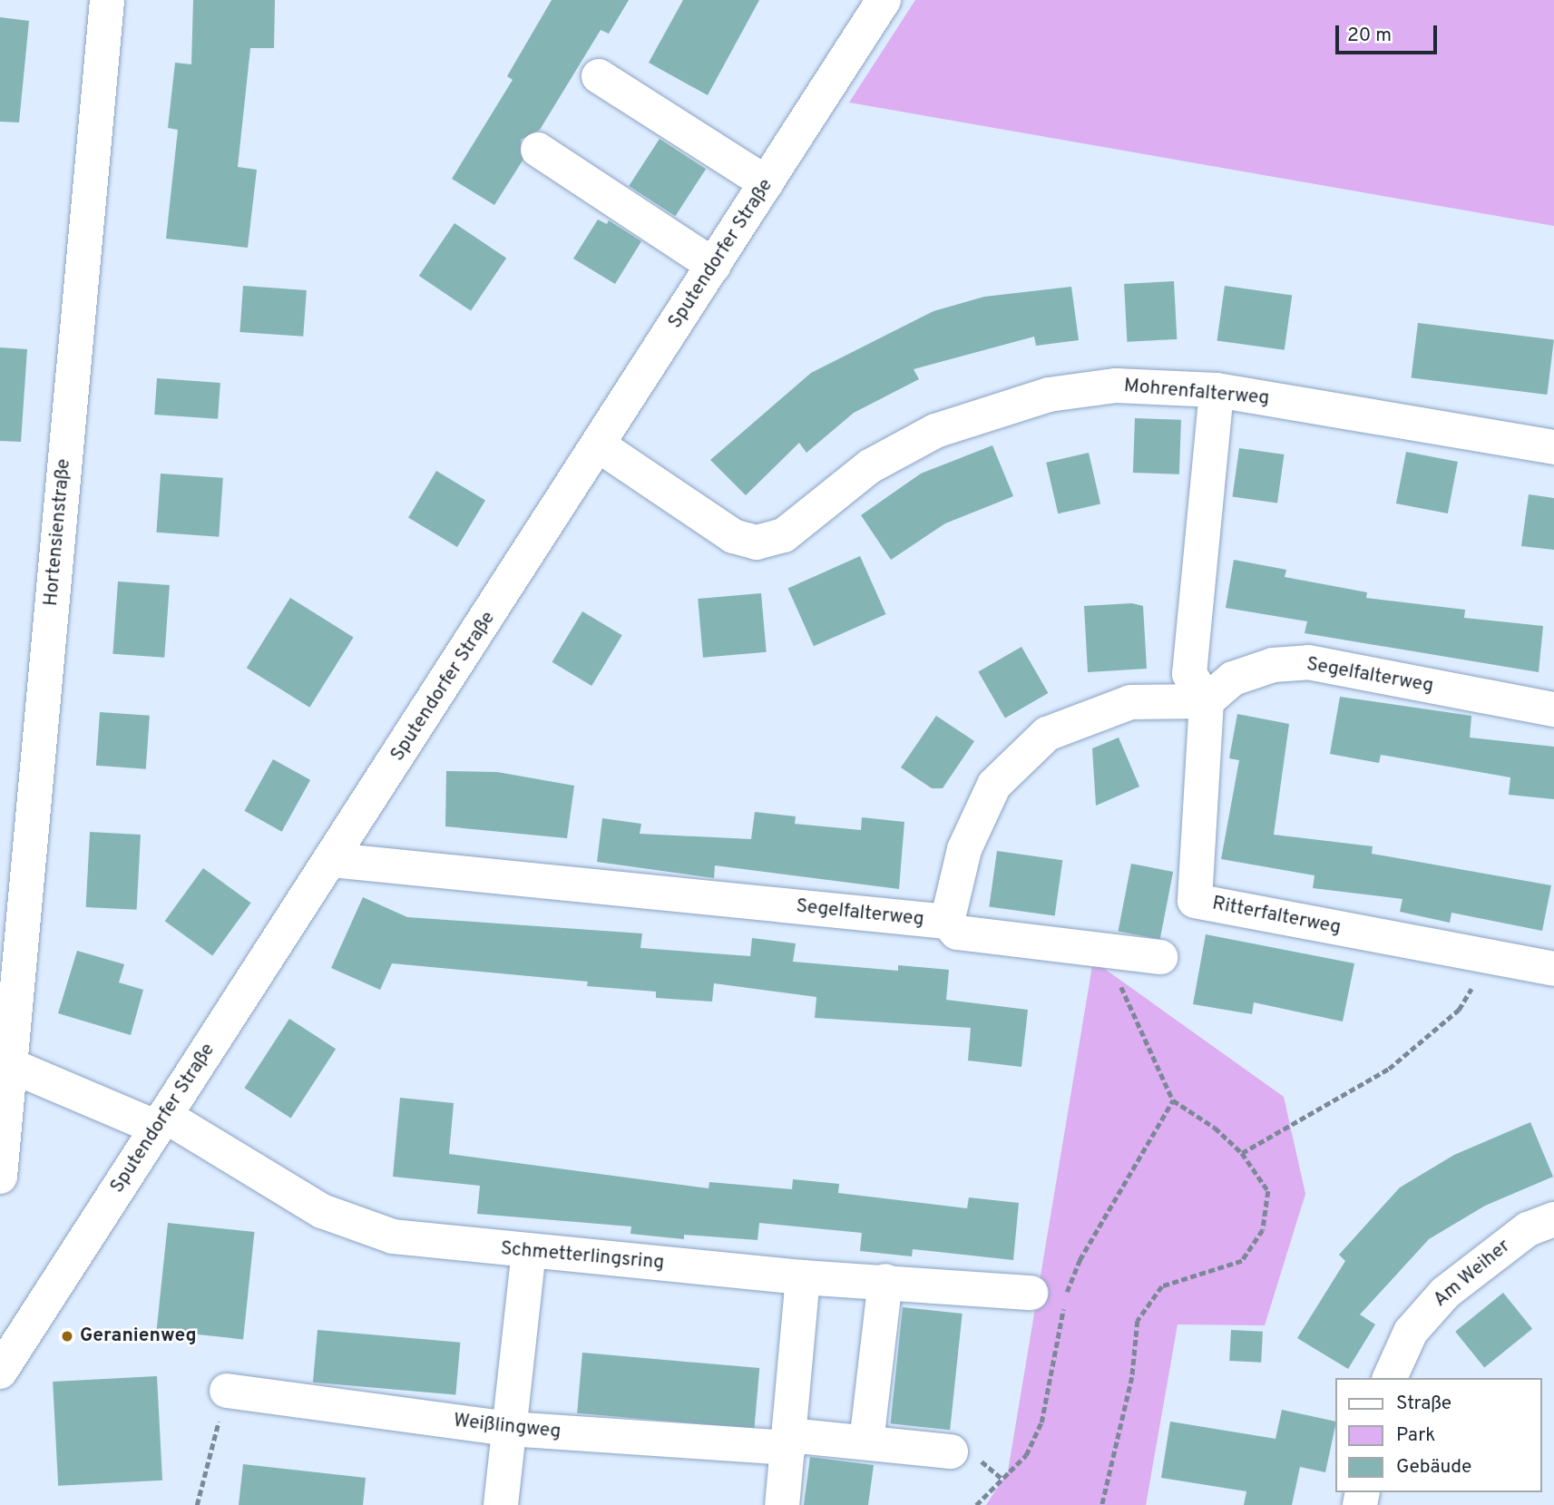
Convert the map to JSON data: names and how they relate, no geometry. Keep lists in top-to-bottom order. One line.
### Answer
{"streets":{"street":["Sputendorfer Straße","Mohrenfalterweg","Hortensienstraße","Segelfalterweg","Ritterfalterweg","Schmetterlingsring","Am Weiher","Weißlingweg"]},"crossings":[["Sputendorfer Straße","Mohrenfalterweg"],["Sputendorfer Straße","Segelfalterweg"],["Sputendorfer Straße","Schmetterlingsring"],["Segelfalterweg","Ritterfalterweg"]],"places":["Geranienweg"],"legend":["Straße","Park","Gebäude"],"scale_bar":"20 m"}
